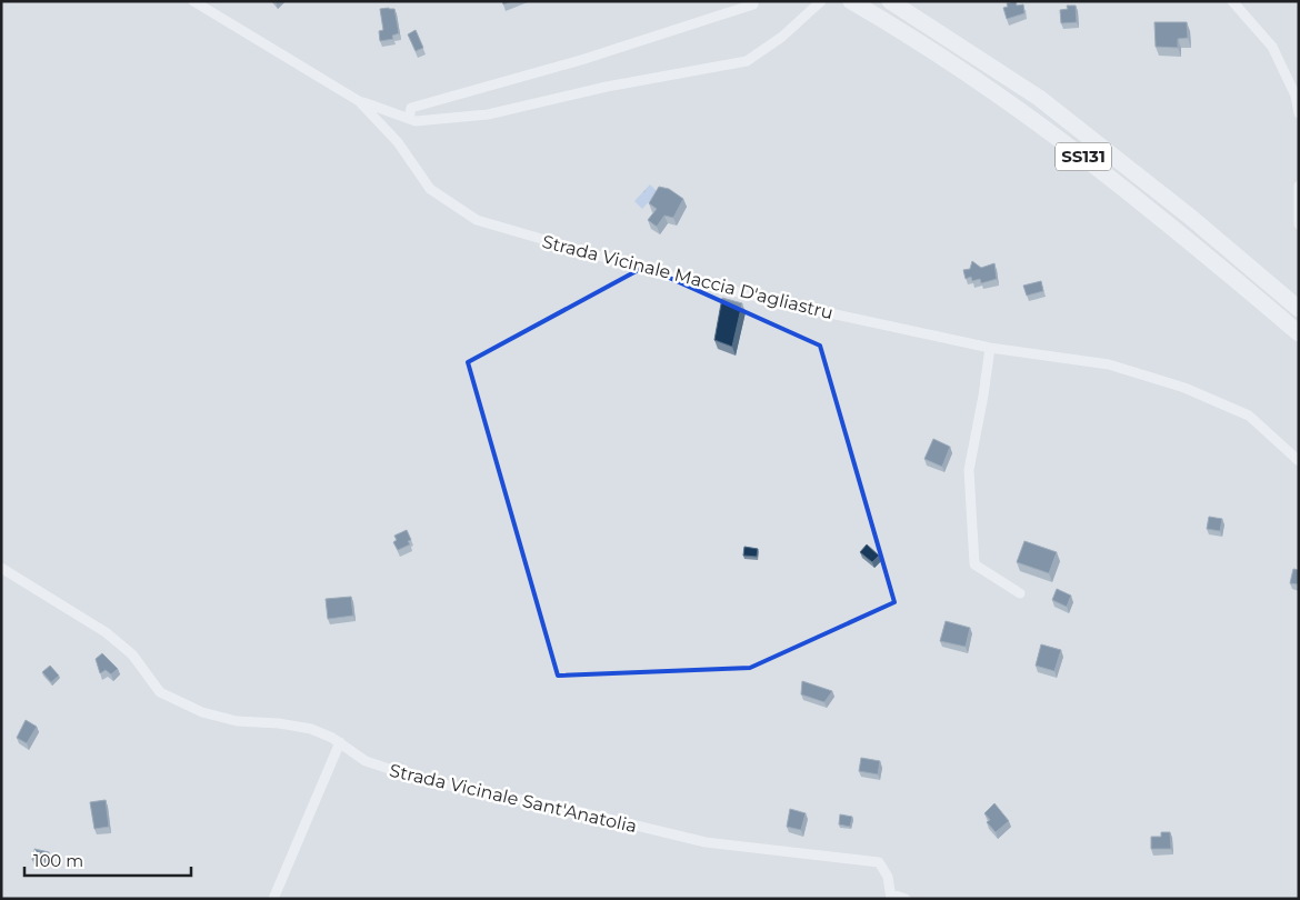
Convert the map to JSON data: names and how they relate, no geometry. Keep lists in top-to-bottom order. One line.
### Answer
{"streets":{"highway":["SS131"],"street":["Strada Vicinale Maccia D'agliastru","Strada Vicinale Sant'Anatolia"]},"scale_bar":"100 m"}
